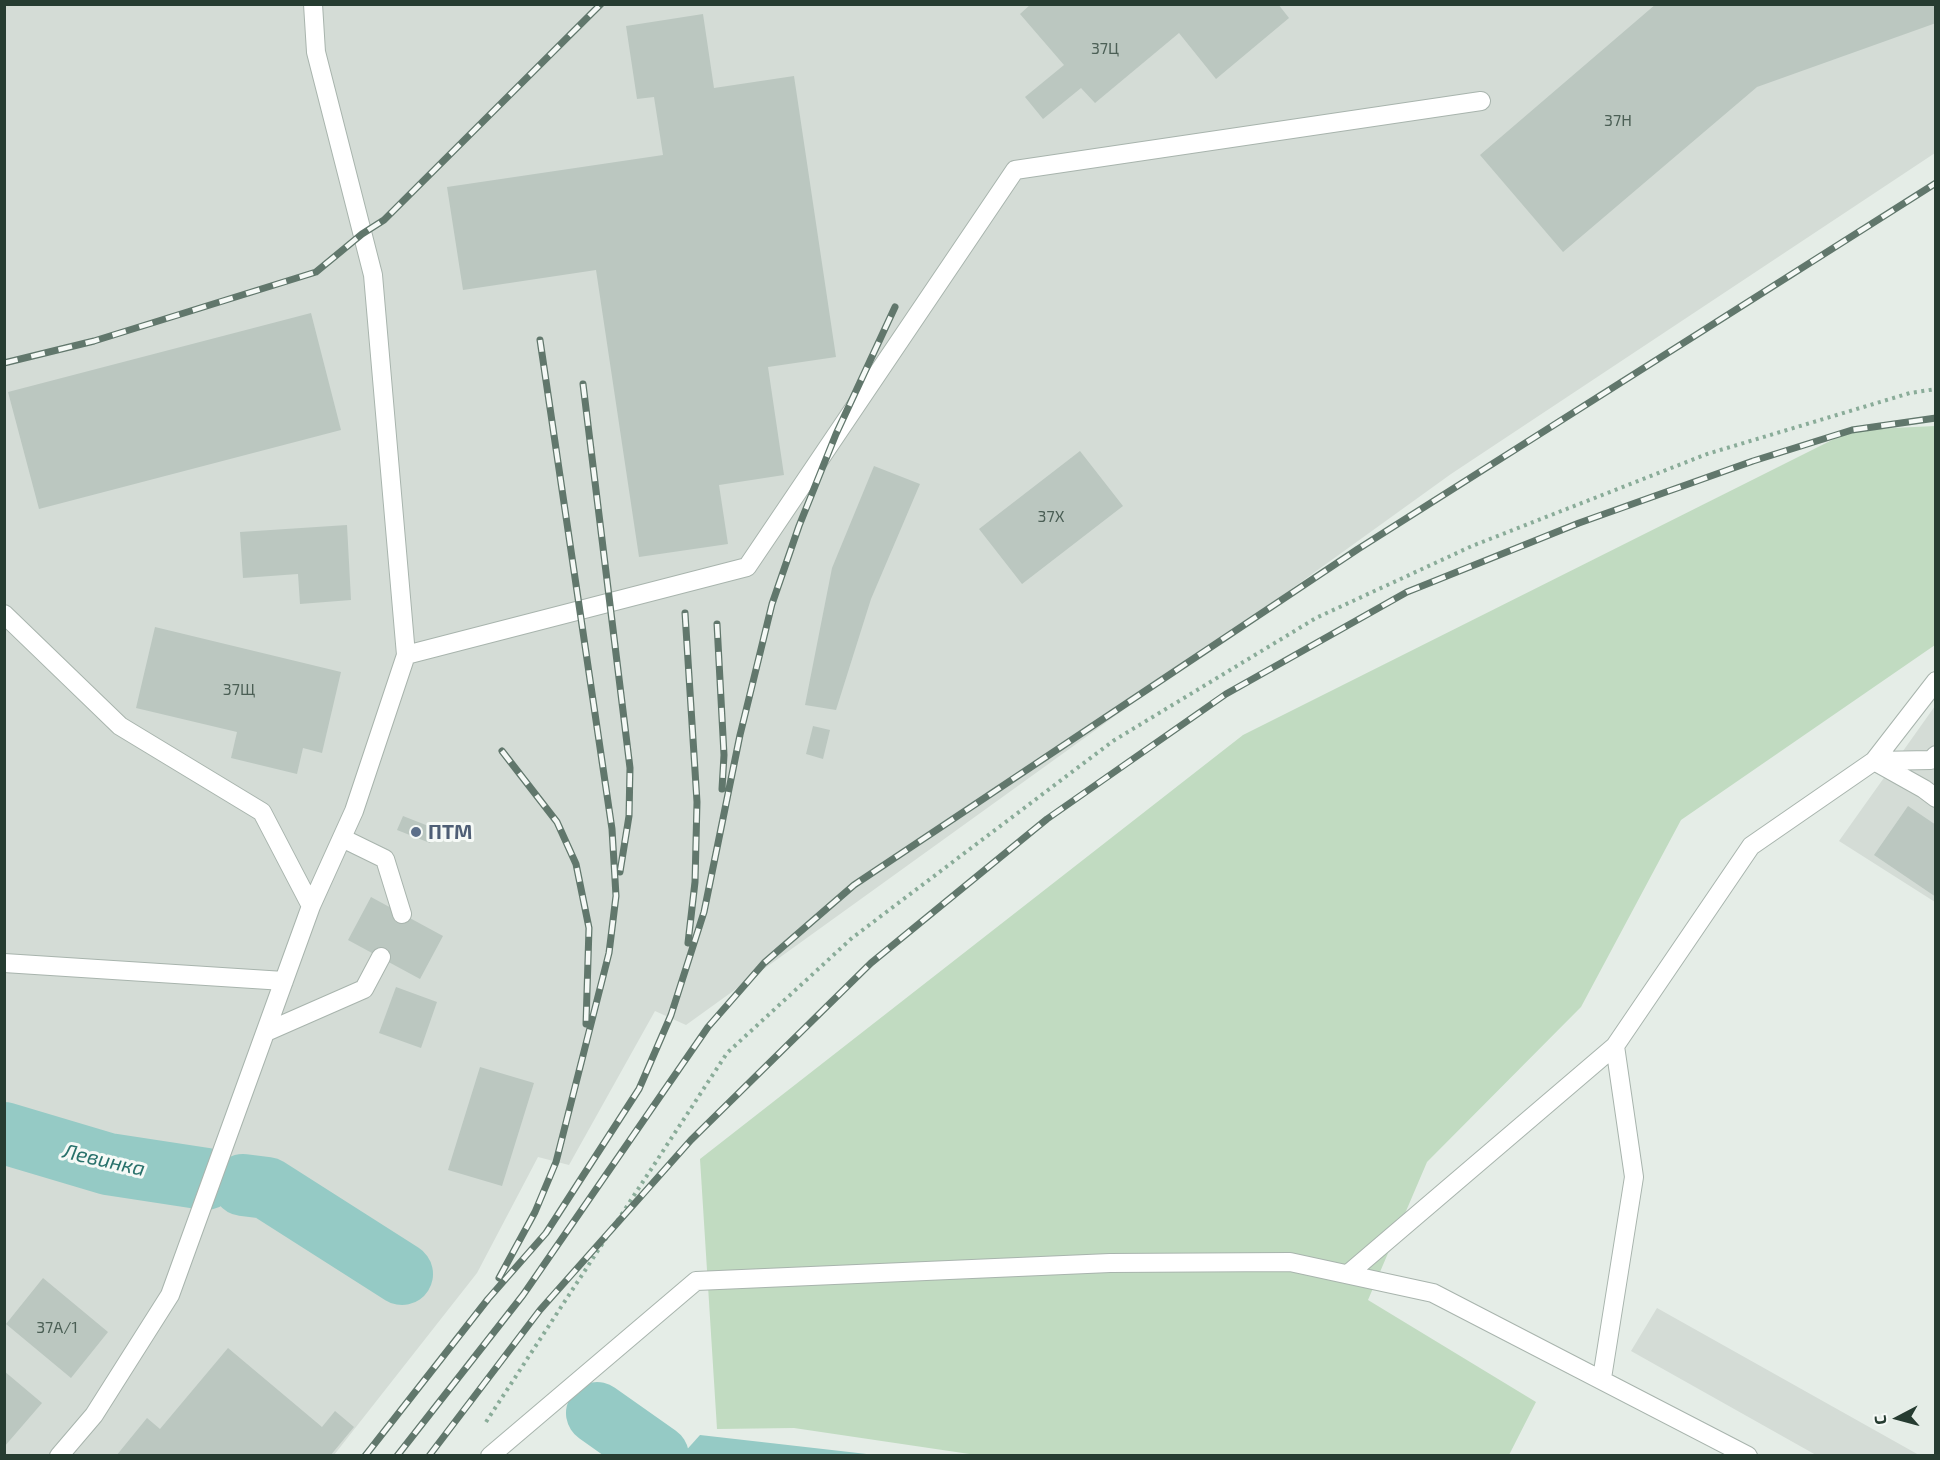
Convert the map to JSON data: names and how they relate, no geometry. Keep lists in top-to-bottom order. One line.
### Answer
{"water":["Левинка"],"places":["ПТМ"],"house_numbers":["37Ц","37Н","37Х","37Щ","37А/1"],"north":"left"}
